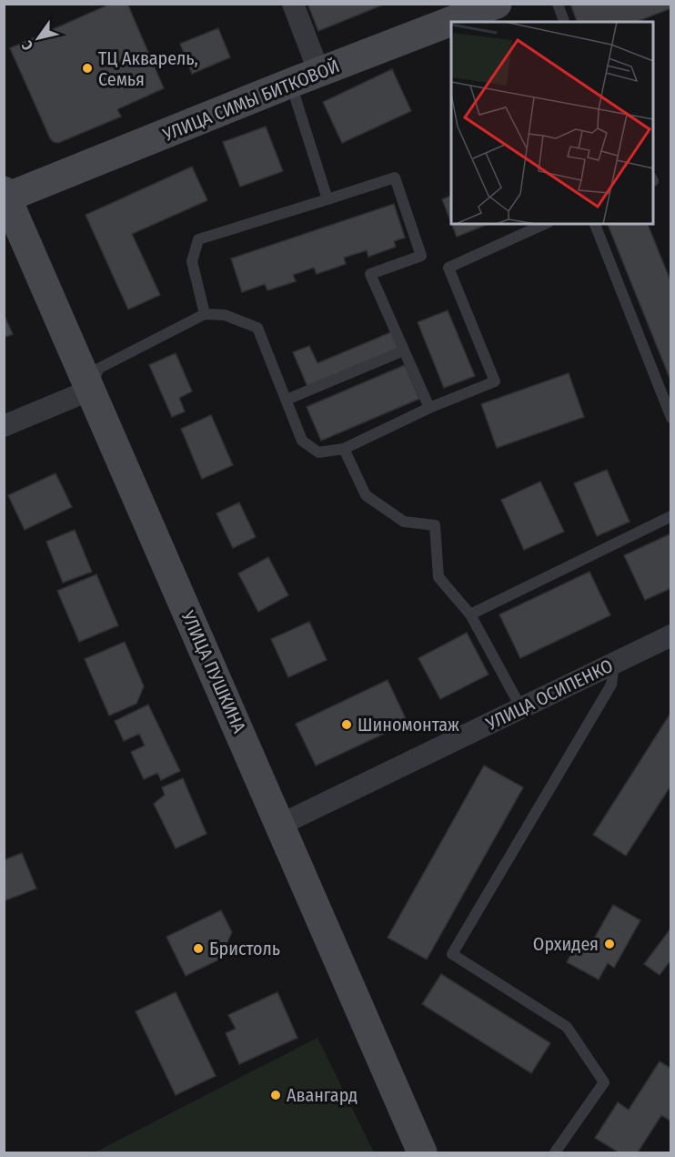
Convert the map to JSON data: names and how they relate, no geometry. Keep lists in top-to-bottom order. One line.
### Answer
{"streets":{"street":["УЛИЦА СИМЫ БИТКОВОЙ","УЛИЦА ПУШКИНА","УЛИЦА ОСИПЕНКО"]},"crossings":[["УЛИЦА СИМЫ БИТКОВОЙ","УЛИЦА ПУШКИНА"],["УЛИЦА ПУШКИНА","УЛИЦА ОСИПЕНКО"]],"places":["ТЦ Акварель, Семья","Шиномонтаж","Орхидея","Бристоль","Авангард"],"north":"bottom left"}
